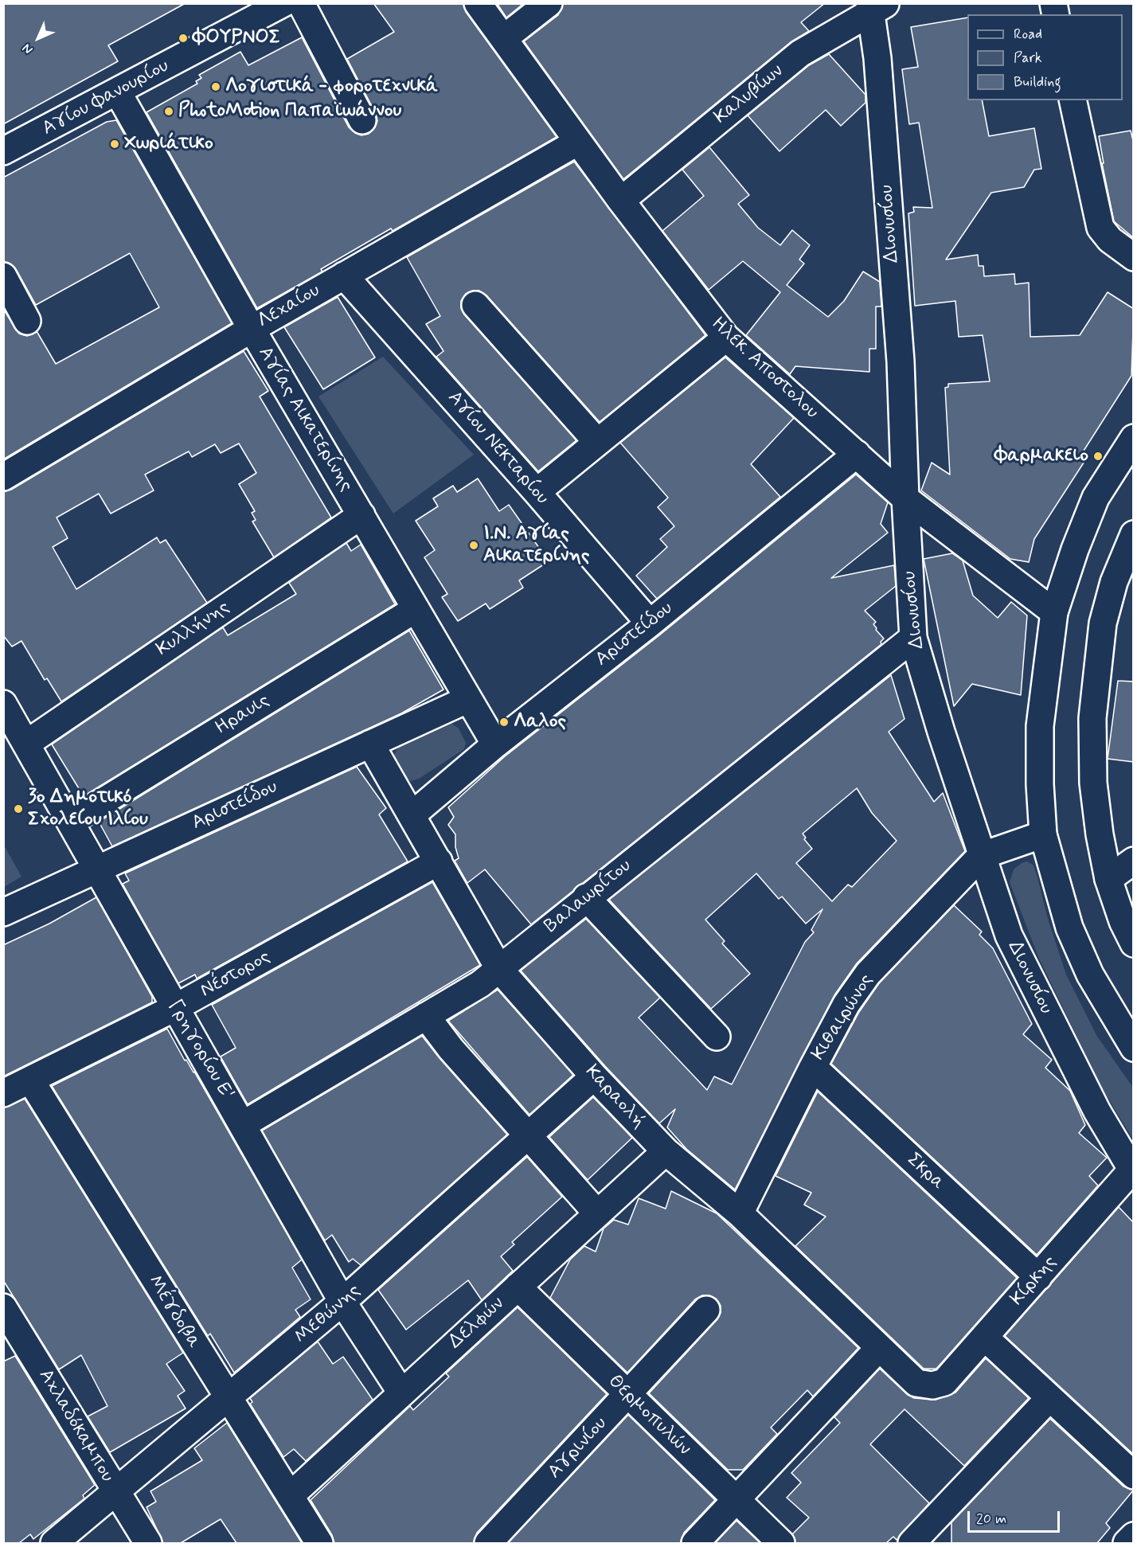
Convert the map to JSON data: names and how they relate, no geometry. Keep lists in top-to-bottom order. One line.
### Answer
{"streets":{"street":["Καλυβίων","Αγίου Φανουρίου","Διονυσίου","Λεχαίου","Ηλεκ. Αποστολου","Αγίας Αικατερίνης","Αγίου Νεκταρίου","Κυλλήνης","Αριστείδου","Ηραυις","Βαλαωρίτου","Νέστορος","Κιθαιρώνος","Γρηγορίου Ε'","Καραολή","Σκρα","Κίρκης","Μέγδοβα","Μεθώνης","Δελφών","Θερμοπυλών","Αχλαδόκαμπου","Αγρινίου"]},"crossings":[["Καλυβίων","Διονυσίου"],["Καλυβίων","Ηλεκ. Αποστολου"],["Αγίου Φανουρίου","Αγίας Αικατερίνης"],["Διονυσίου","Ηλεκ. Αποστολου"],["Διονυσίου","Βαλαωρίτου"],["Διονυσίου","Κιθαιρώνος"],["Διονυσίου","Κίρκης"],["Λεχαίου","Ηλεκ. Αποστολου"],["Λεχαίου","Αγίας Αικατερίνης"],["Λεχαίου","Αγίου Νεκταρίου"],["Ηλεκ. Αποστολου","Αριστείδου"],["Αγίας Αικατερίνης","Κυλλήνης"],["Αγίας Αικατερίνης","Αριστείδου"],["Αγίας Αικατερίνης","Ηραυις"],["Αγίου Νεκταρίου","Αριστείδου"],["Κυλλήνης","Γρηγορίου Ε'"],["Αριστείδου","Γρηγορίου Ε'"],["Αριστείδου","Καραολή"],["Ηραυις","Γρηγορίου Ε'"],["Βαλαωρίτου","Γρηγορίου Ε'"],["Βαλαωρίτου","Καραολή"],["Νέστορος","Γρηγορίου Ε'"],["Νέστορος","Καραολή"],["Νέστορος","Μέγδοβα"],["Κιθαιρώνος","Καραολή"],["Κιθαιρώνος","Σκρα"],["Γρηγορίου Ε'","Μεθώνης"],["Γρηγορίου Ε'","Δελφών"],["Καραολή","Κίρκης"],["Καραολή","Μεθώνης"],["Καραολή","Δελφών"],["Σκρα","Κίρκης"],["Μέγδοβα","Μεθώνης"],["Μέγδοβα","Δελφών"],["Μεθώνης","Αχλαδόκαμπου"],["Δελφών","Θερμοπυλών"],["Θερμοπυλών","Αγρινίου"]],"places":["ΦΟΥΡΝΟΣ","Λογιστικά - φοροτεχνικά","PhotoMotion Παπαϊωάννου","Χωριάτικο","Φαρμακειο","Ι.Ν. Αγίας Αικατερίνης","Λαλος","3ο Δημοτικό Σχολείου Ιλίου"],"legend":["Road","Park","Building"],"scale_bar":"20 m","north":"bottom left"}
